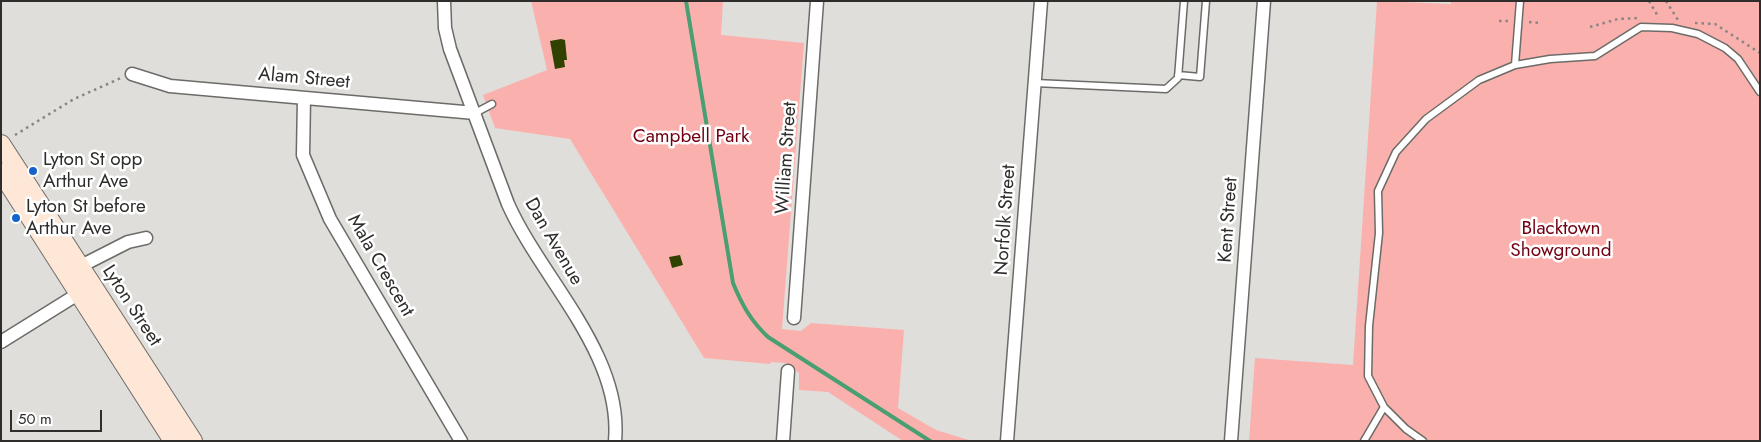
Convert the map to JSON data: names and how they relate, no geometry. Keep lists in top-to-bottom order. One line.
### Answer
{"streets":{"main road":["Lyton Street"],"street":["Alam Street","William Street","Norfolk Street","Kent Street","Dan Avenue","Mala Crescent"]},"crossings":[["Alam Street","Dan Avenue"],["Alam Street","Mala Crescent"]],"parks":["Campbell Park","Blacktown Showground"],"places":["Lyton St opp Arthur Ave","Lyton St before Arthur Ave"],"scale_bar":"50 m"}
